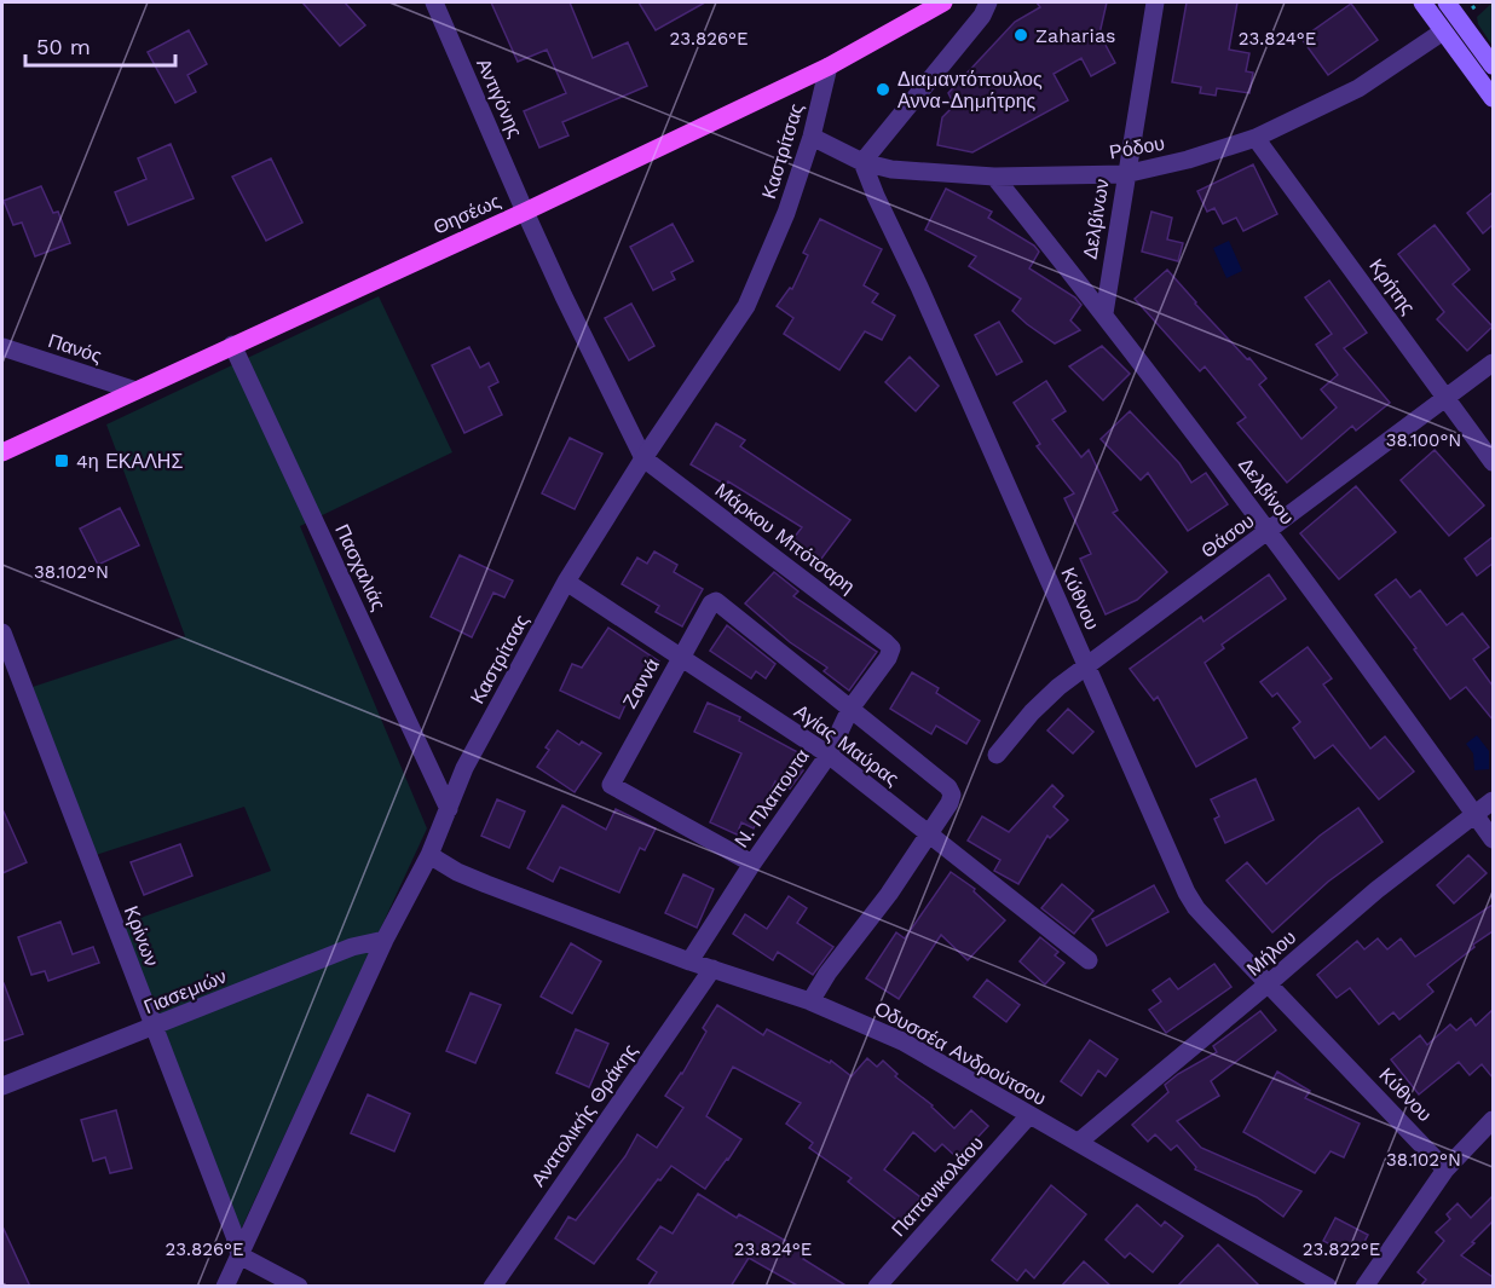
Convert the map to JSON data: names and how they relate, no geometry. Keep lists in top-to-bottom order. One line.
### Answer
{"streets":{"main road":["Θησέως"],"street":["Αντιγόνης","Ρόδου","Καστρίτσας","Δελβίνων","Κρήτης","Πανός","Δελβίνου","Θάσου","Μάρκου Μπότσαρη","Πασχαλιάς","Κύθνου","Ζαννά","Αγίας Μαύρας","Ν. Πλαπουτα","Κρίνων","Μήλου","Γιασεμιών","Οδυσσέα Ανδρούτσου","Ανατολικής Θράκης","Παπανικολάου"]},"crossings":[["Αντιγόνης","Καστρίτσας"],["Αντιγόνης","Θησέως"],["Αντιγόνης","Μάρκου Μπότσαρη"],["Ρόδου","Καστρίτσας"],["Ρόδου","Δελβίνων"],["Ρόδου","Κρήτης"],["Ρόδου","Δελβίνου"],["Ρόδου","Κύθνου"],["Καστρίτσας","Θησέως"],["Καστρίτσας","Μάρκου Μπότσαρη"],["Καστρίτσας","Πασχαλιάς"],["Καστρίτσας","Αγίας Μαύρας"],["Καστρίτσας","Κρίνων"],["Καστρίτσας","Γιασεμιών"],["Καστρίτσας","Οδυσσέα Ανδρούτσου"],["Θησέως","Πανός"],["Θησέως","Πασχαλιάς"],["Δελβίνων","Δελβίνου"],["Κρήτης","Θάσου"],["Δελβίνου","Θάσου"],["Δελβίνου","Μήλου"],["Θάσου","Κύθνου"],["Μάρκου Μπότσαρη","Ν. Πλαπουτα"],["Κύθνου","Μήλου"],["Ζαννά","Αγίας Μαύρας"],["Ζαννά","Ν. Πλαπουτα"],["Αγίας Μαύρας","Ν. Πλαπουτα"],["Ν. Πλαπουτα","Οδυσσέα Ανδρούτσου"],["Κρίνων","Γιασεμιών"],["Μήλου","Οδυσσέα Ανδρούτσου"],["Οδυσσέα Ανδρούτσου","Ανατολικής Θράκης"],["Οδυσσέα Ανδρούτσου","Παπανικολάου"]],"places":{"other":["Zaharias","Διαμαντόπουλος Αννα-Δημήτρης"],"transit":["4η ΕΚΑΛΗΣ"]},"scale_bar":"50 m","coordinates":["23.826°E","23.824°E","38.100°N","38.102°N","23.822°E"]}
